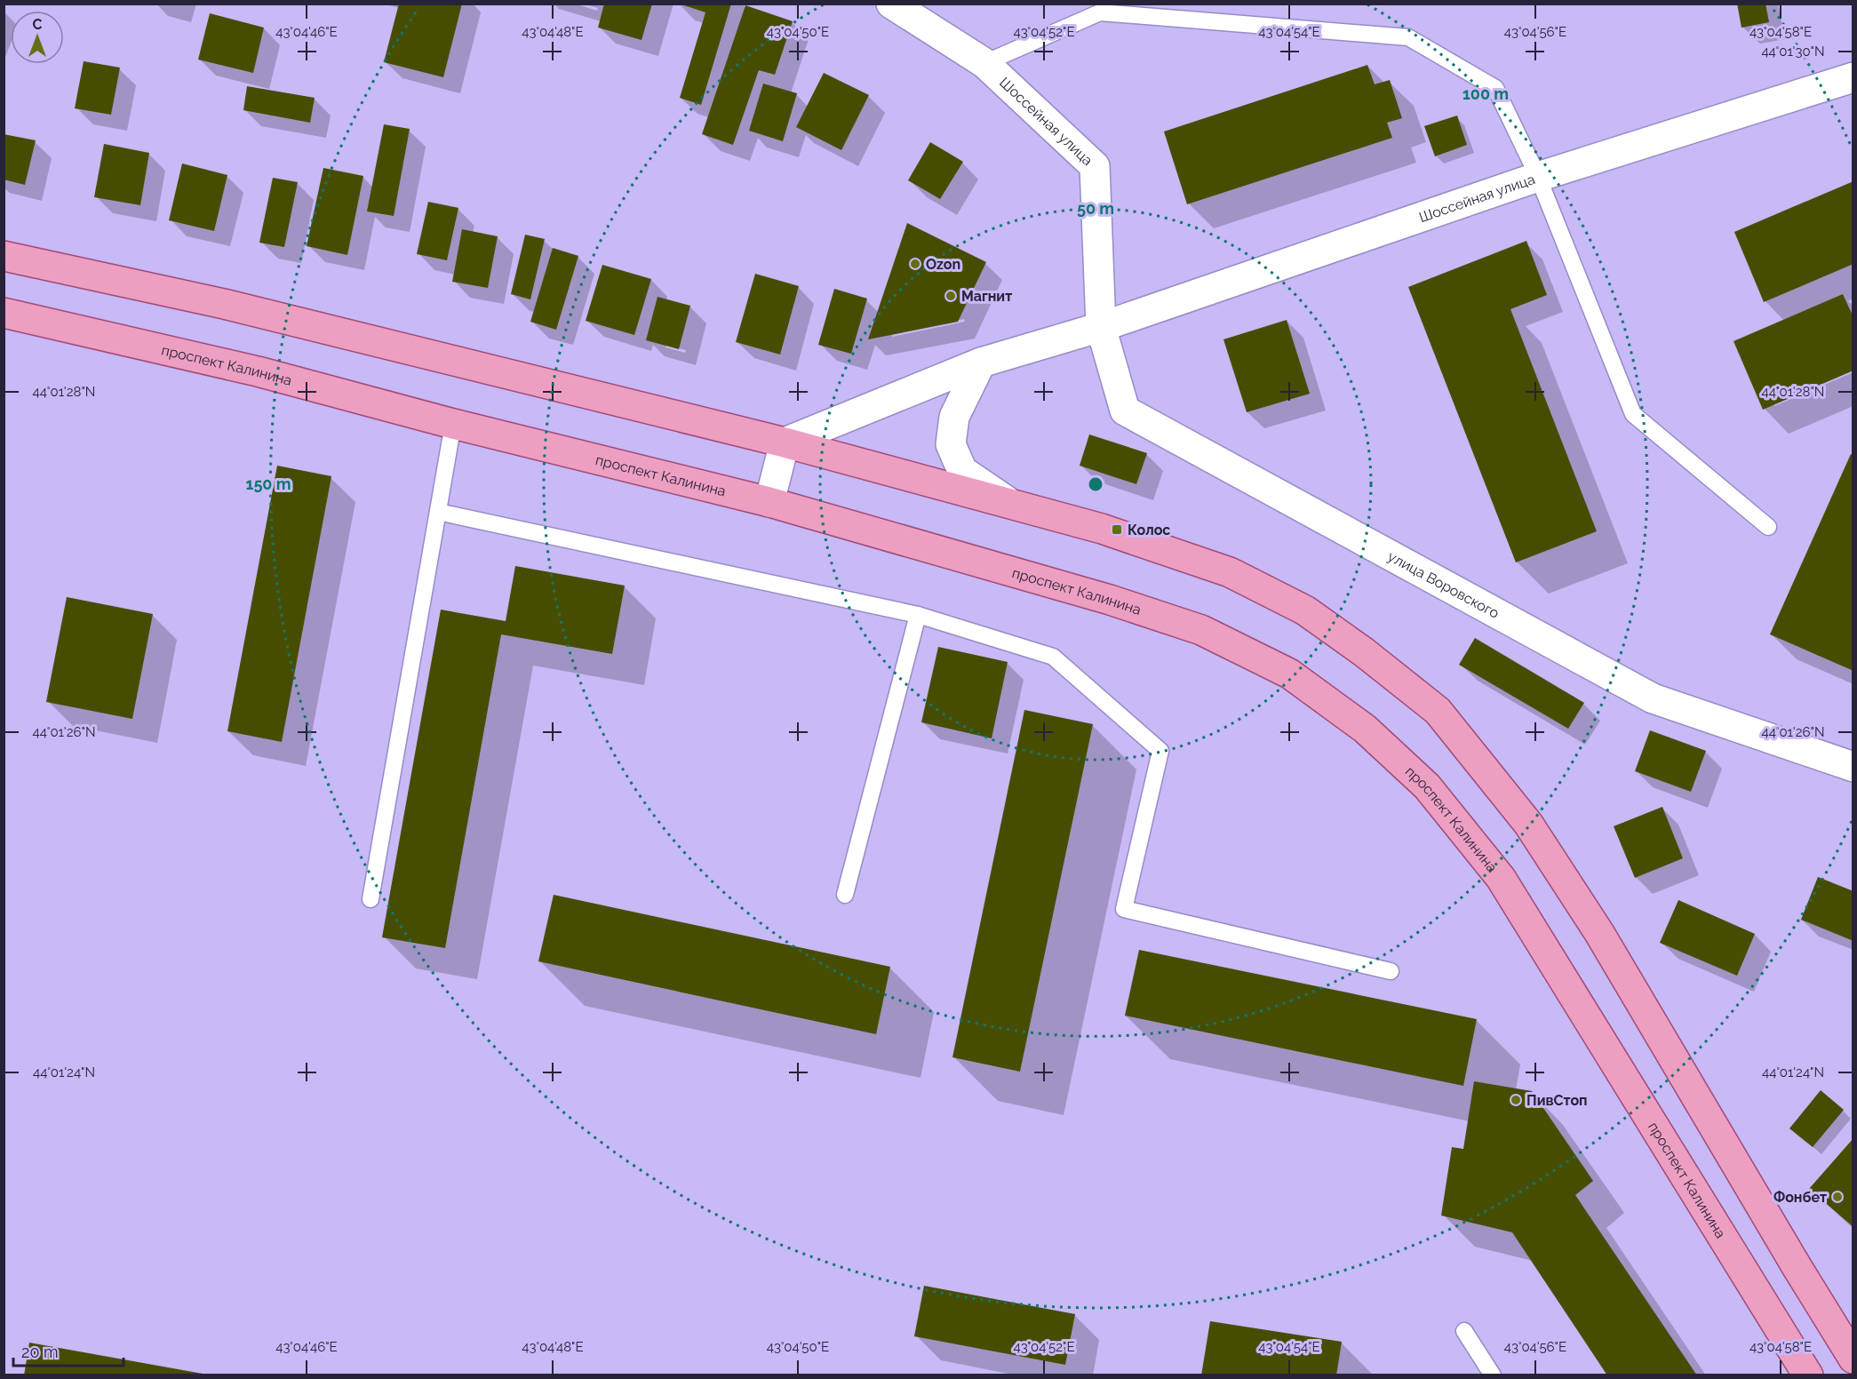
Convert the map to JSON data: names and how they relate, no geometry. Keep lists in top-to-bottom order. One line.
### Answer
{"streets":{"main road":["Шоссейная улица","проспект Калинина","улица Воровского"]},"crossings":[["Шоссейная улица","улица Воровского"]],"places":{"other":["Ozon","Магнит","ПивСтоп","Фонбет"],"transit":["Колос"]},"scale_bar":"20 m","north":"top","coordinates":["43°04'46\"E","43°04'48\"E","43°04'50\"E","43°04'52\"E","43°04'54\"E","43°04'56\"E","43°04'58\"E","44°01'30\"N","44°01'28\"N","44°01'26\"N","44°01'24\"N"],"rings":["100 m","50 m","150 m"]}
